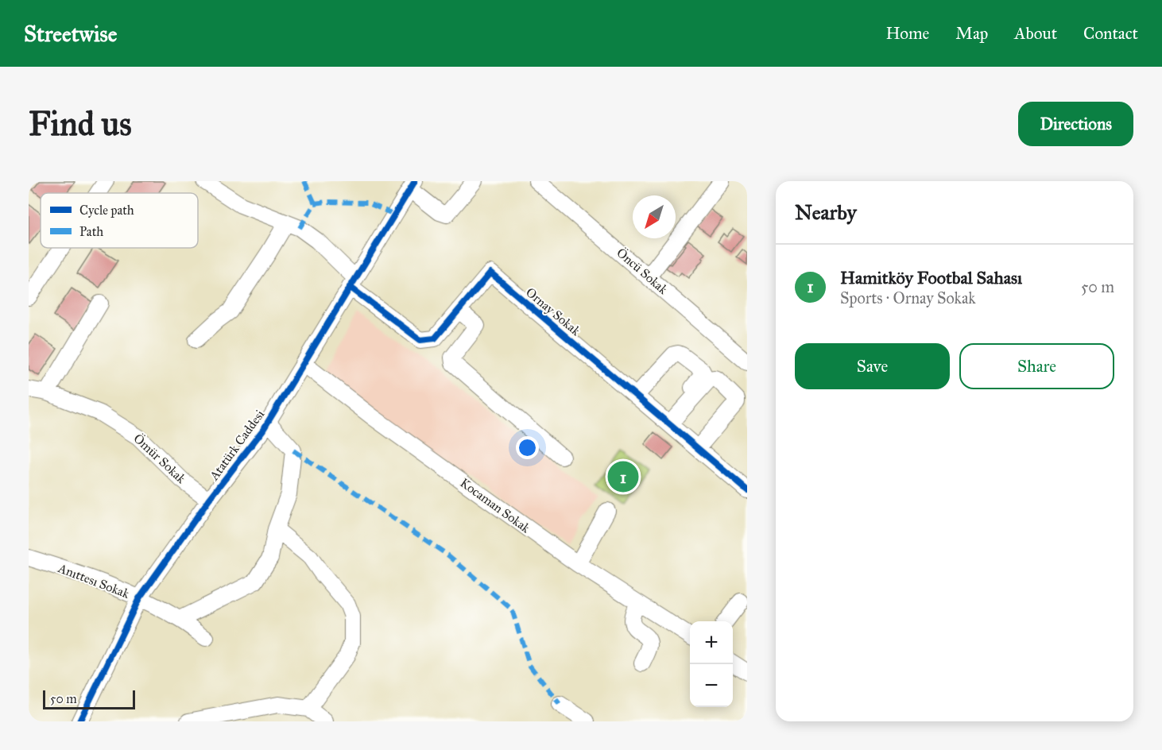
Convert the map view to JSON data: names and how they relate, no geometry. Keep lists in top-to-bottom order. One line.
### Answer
{"streets":{"street":["Öncü Sokak","Ornay Sokak","Atatürk Caddesi","Ömür Sokak","Kocaman Sokak","Anıttesı Sokak"]},"crossings":[["Ornay Sokak","Atatürk Caddesi"],["Atatürk Caddesi","Ömür Sokak"],["Atatürk Caddesi","Kocaman Sokak"],["Atatürk Caddesi","Anıttesı Sokak"]],"legend":["Cycle path","Path"],"scale_bar":"50 m","north":"bottom left","page":{"header":"Streetwise","nav":["Home","Map","About","Contact"],"buttons":["Directions",["Save","Share"]],"title":"Find us","heading":"Nearby","list":[{"mark":"1","name":"Hamitköy Footbal Sahası","note":"Sports · Ornay Sokak","value":"50 m"}],"pins":"1","map_buttons":["+","−"],"scale":"50 m"}}
